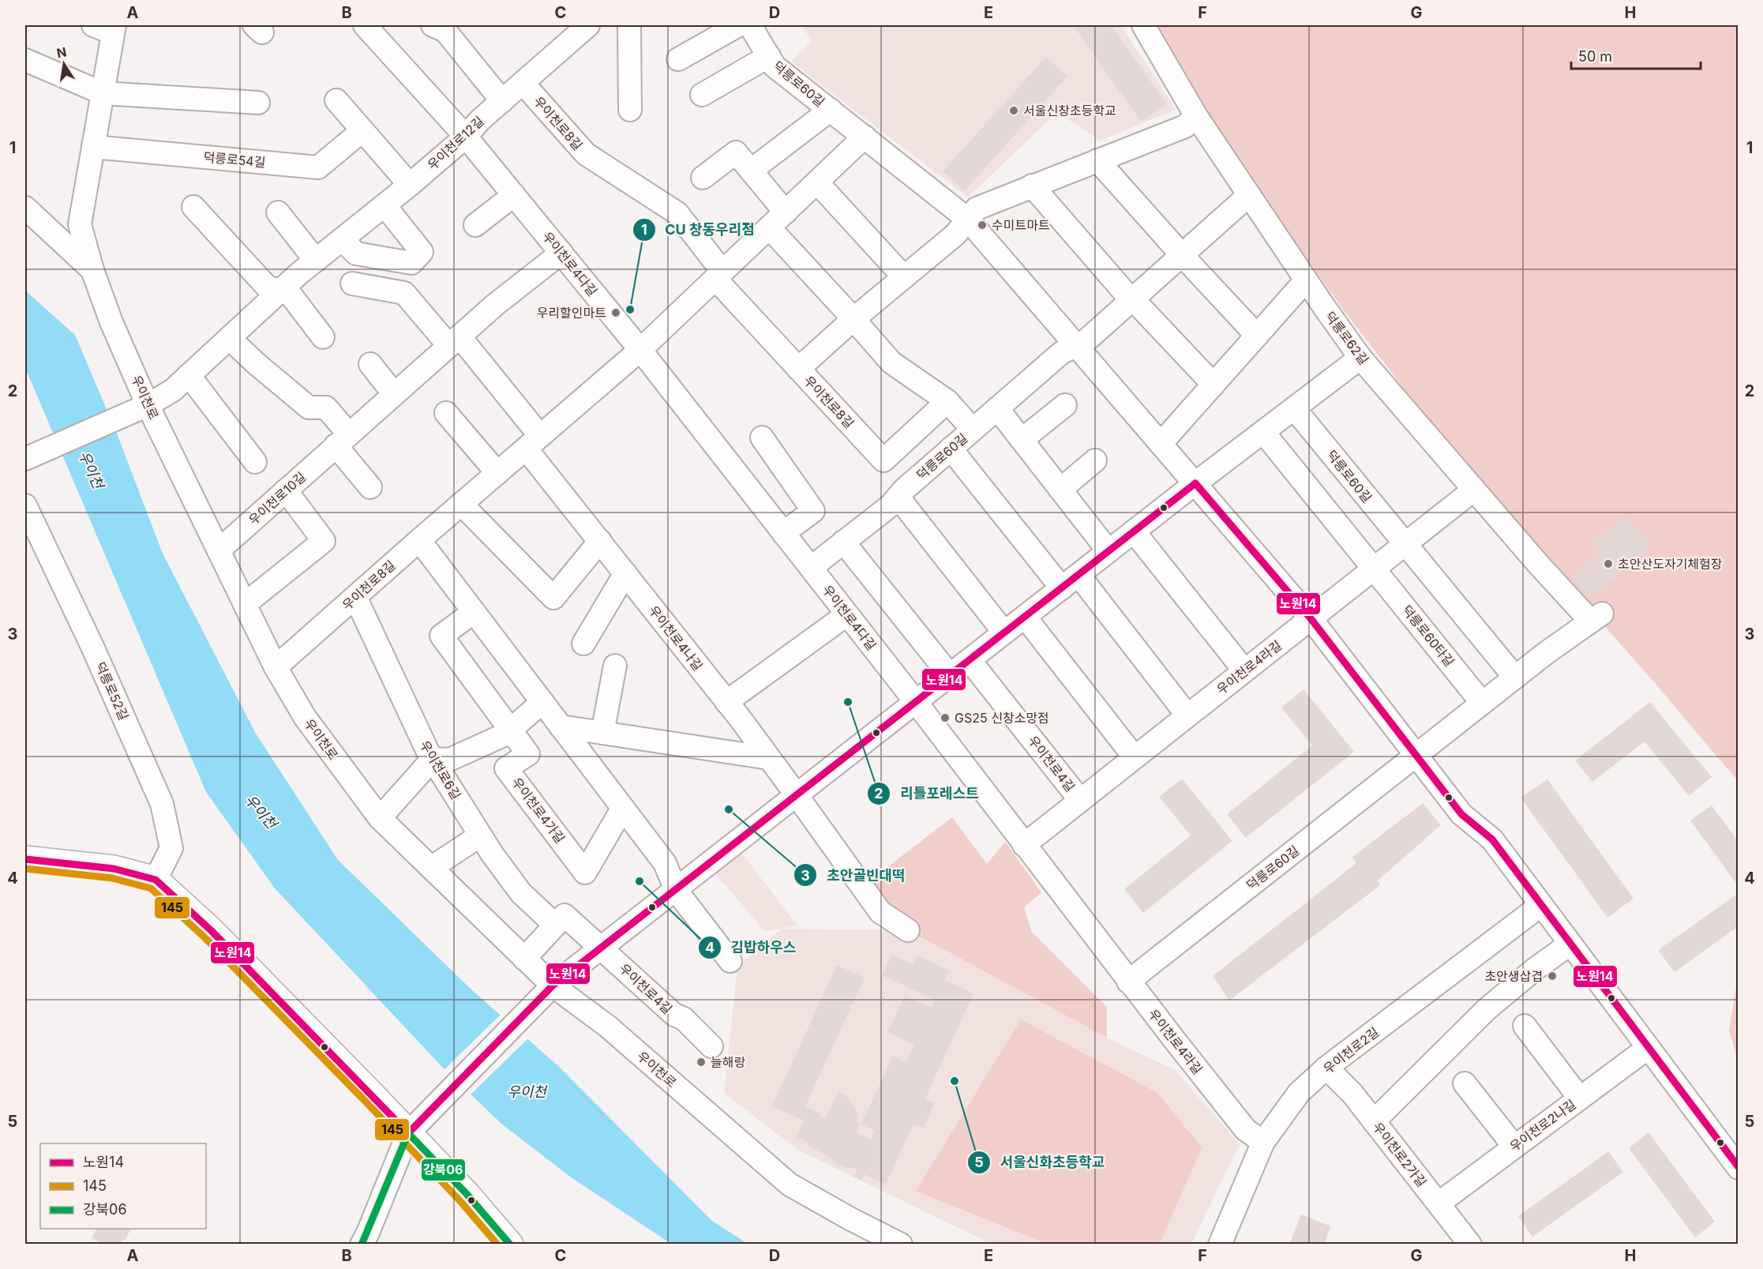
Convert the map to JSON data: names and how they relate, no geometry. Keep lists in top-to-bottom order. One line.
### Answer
{"streets":{"street":["덕릉로60길","우이천로8길","우이천로12길","덕릉로54길","우이천로4다길","덕릉로62길","우이천로","우이천로10길","덕릉로60타길","우이천로4나길","우이천로4라길","덕릉로52길","우이천로4길","우이천로6길","우이천로4가길","우이천로2길","우이천로2나길","우이천로2가길"]},"crossings":[["덕릉로60길","우이천로8길"],["덕릉로60길","우이천로4다길"],["덕릉로60길","덕릉로62길"],["덕릉로60길","우이천로4라길"],["덕릉로60길","우이천로2길"],["덕릉로60길","우이천로2나길"],["우이천로8길","우이천로12길"],["우이천로8길","우이천로4다길"],["우이천로8길","우이천로"],["우이천로8길","우이천로4나길"],["우이천로8길","우이천로6길"],["우이천로12길","우이천로4다길"],["우이천로12길","우이천로"],["우이천로4다길","우이천로10길"],["우이천로4다길","우이천로4라길"],["덕릉로62길","우이천로4라길"],["우이천로","우이천로10길"],["덕릉로60타길","우이천로4라길"],["우이천로4라길","우이천로4길"],["우이천로4라길","우이천로2길"],["우이천로4길","우이천로6길"],["우이천로2길","우이천로2가길"],["우이천로2나길","우이천로2가길"]],"water":["우이천"],"places":["서울신창초등학교","수미트마트","CU 창동우리점","우리할인마트","초안산도자기체험장","리틀포레스트","GS25 신창소망점","초안골빈대떡","김밥하우스","초안생삽겹","늘해랑","서울신화초등학교"],"lines":["transit line 노원14","transit line 145","transit line 강북06"],"legend":["노원14","145","강북06"],"scale_bar":"50 m","north":"top","grid":{"columns":["A","B","C","D","E","F","G","H"],"rows":["1","2","3","4","5"]}}
